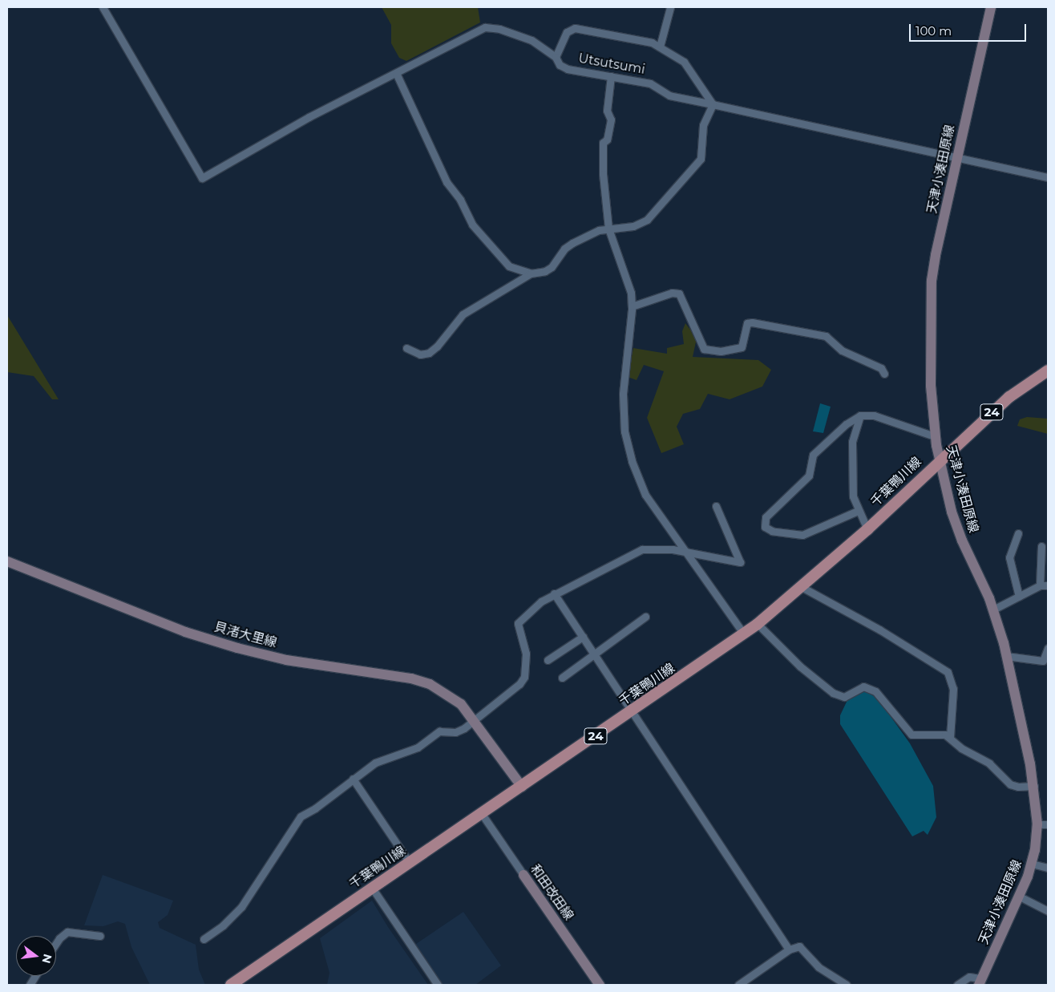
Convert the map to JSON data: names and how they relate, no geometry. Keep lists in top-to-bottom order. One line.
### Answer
{"streets":{"main road":["天津小湊田原線","24","千葉鴨川線","貝渚大里線","和田改田線"],"street":["Utsutsumi"]},"crossings":[["Utsutsumi","天津小湊田原線"],["天津小湊田原線","千葉鴨川線"],["千葉鴨川線","貝渚大里線"],["千葉鴨川線","和田改田線"]],"scale_bar":"100 m","north":"right"}
